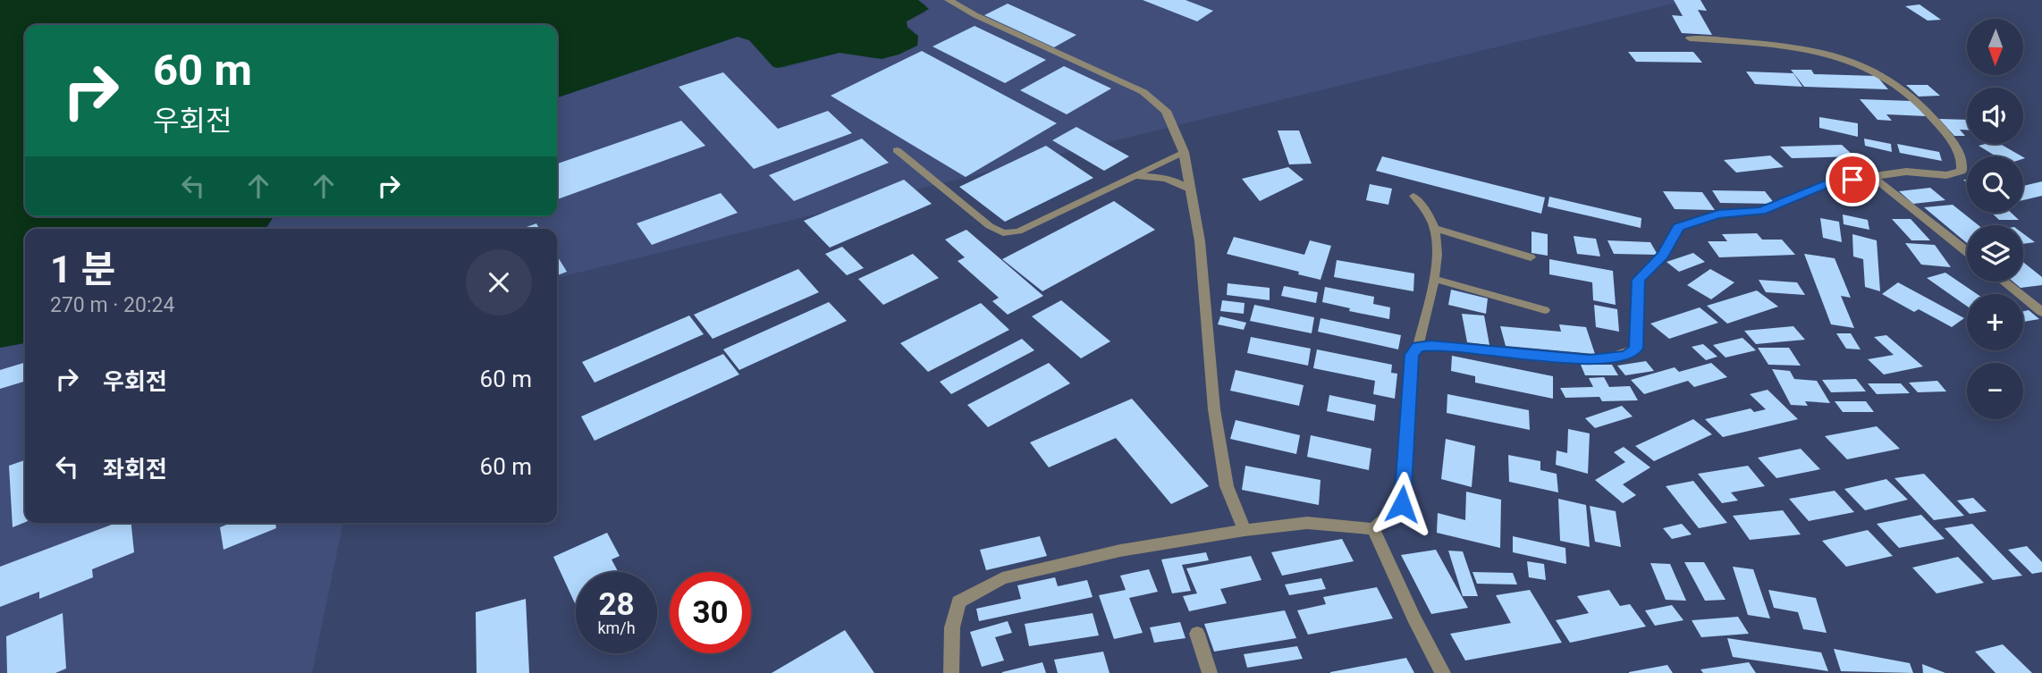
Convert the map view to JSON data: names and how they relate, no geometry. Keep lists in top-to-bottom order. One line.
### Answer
{"north":"bottom","page":{"map_buttons":["+","−"],"turn":["60 m","우회전"],"heading":["1 분","270 m · 20:24"],"list":[{"name":"우회전","value":"60 m"},{"name":"좌회전","value":"60 m"}],"speed":"28 km/h","limit":"30"}}
